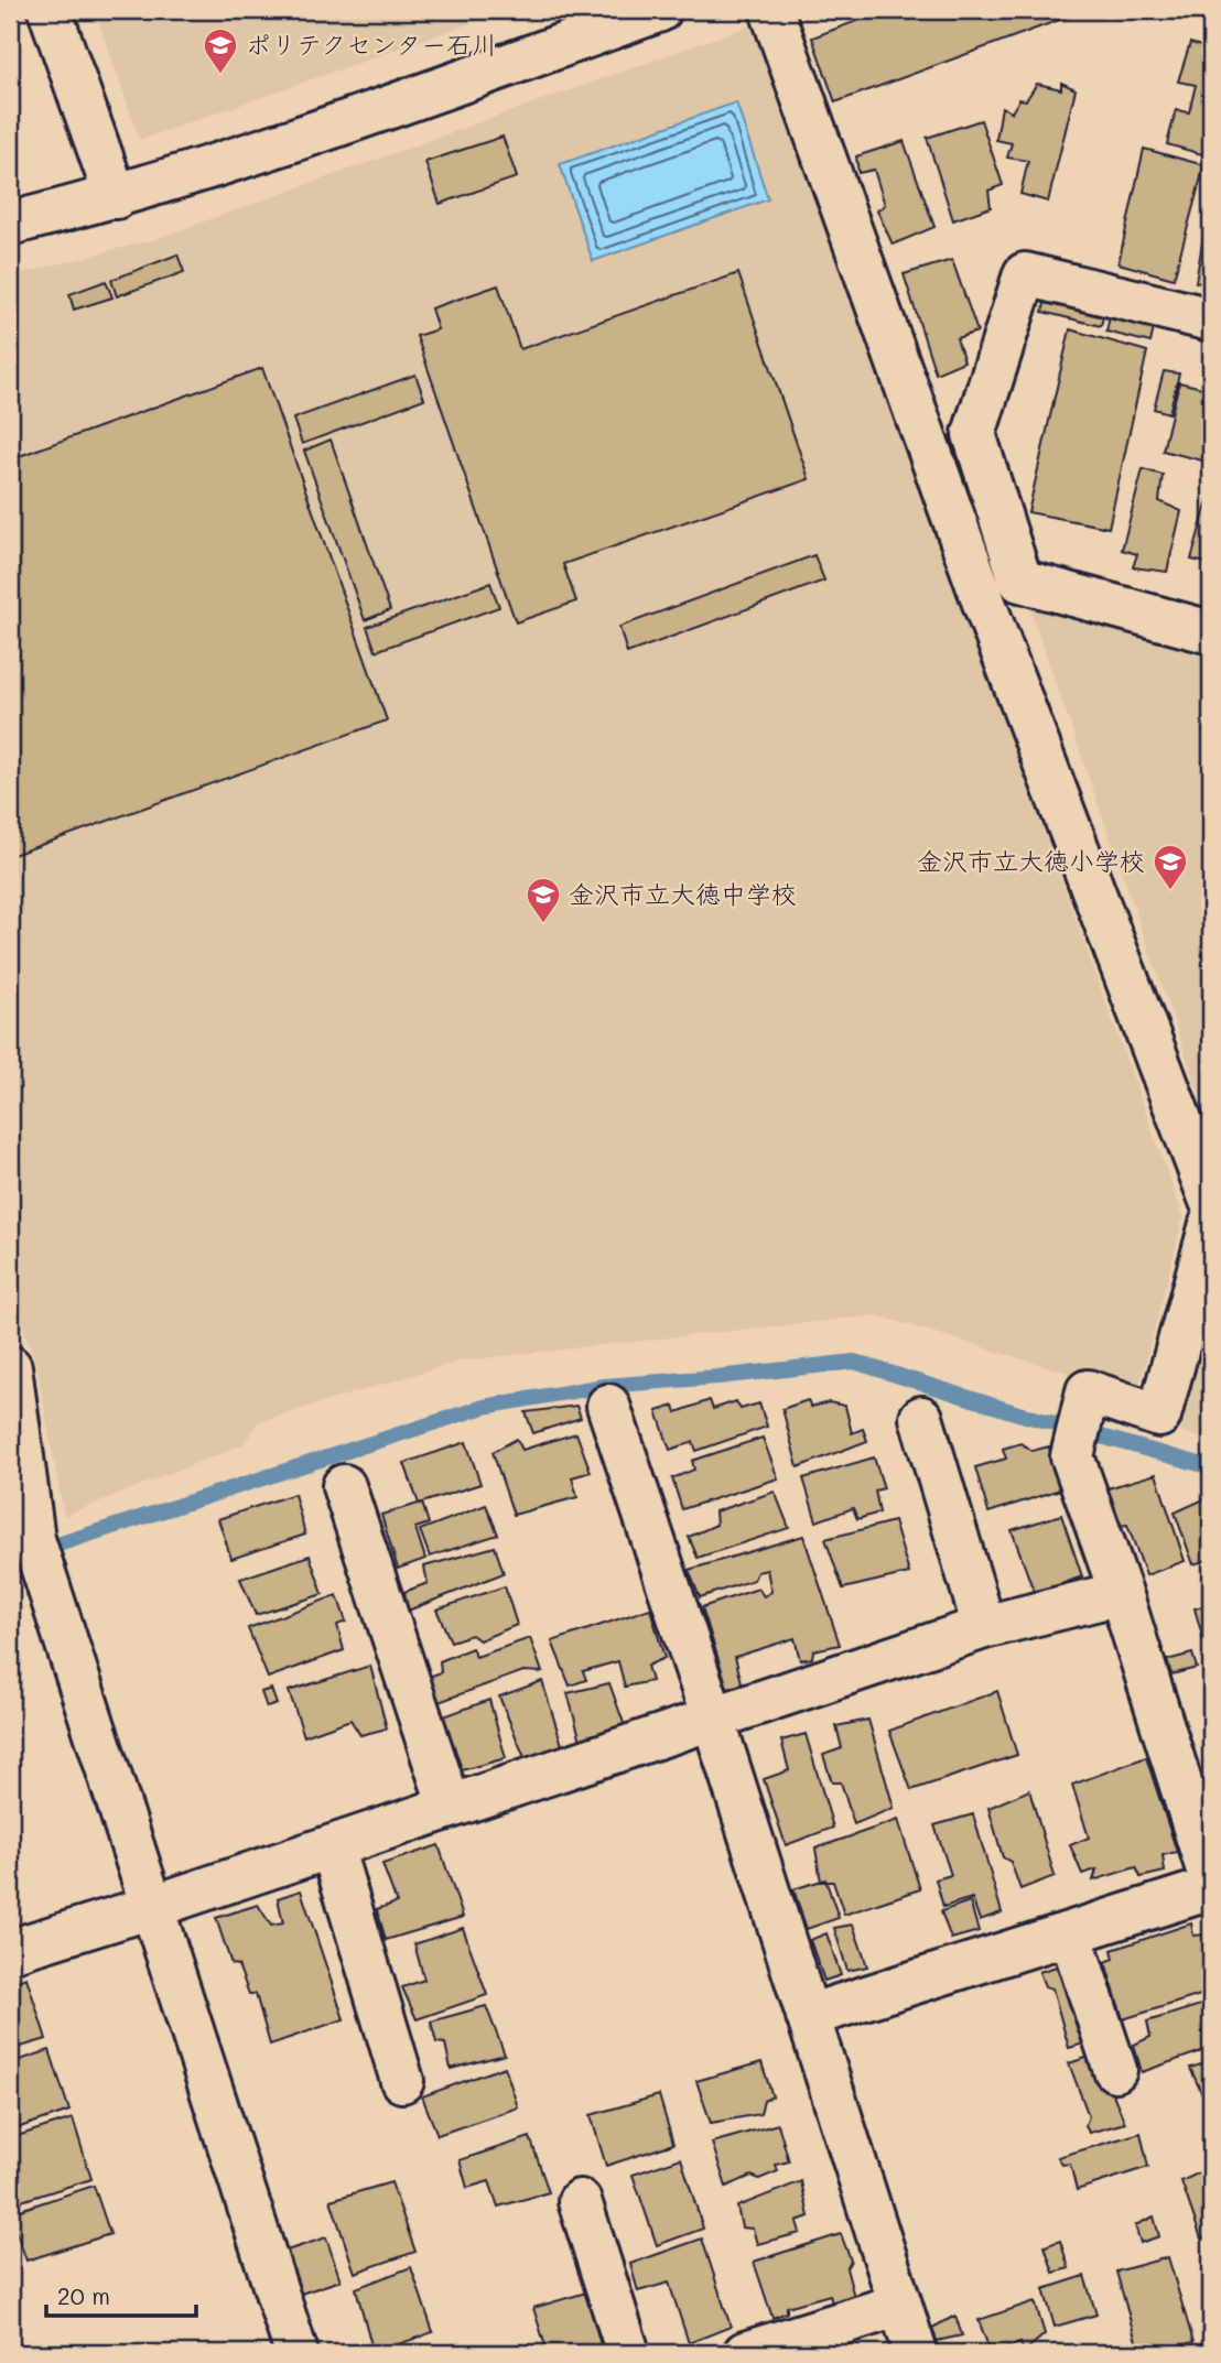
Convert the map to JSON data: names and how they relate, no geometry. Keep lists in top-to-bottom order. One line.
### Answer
{"places":{"school or university":["ポリテクセンター石川","金沢市立大徳小学校","金沢市立大徳中学校"]},"scale_bar":"20 m"}
